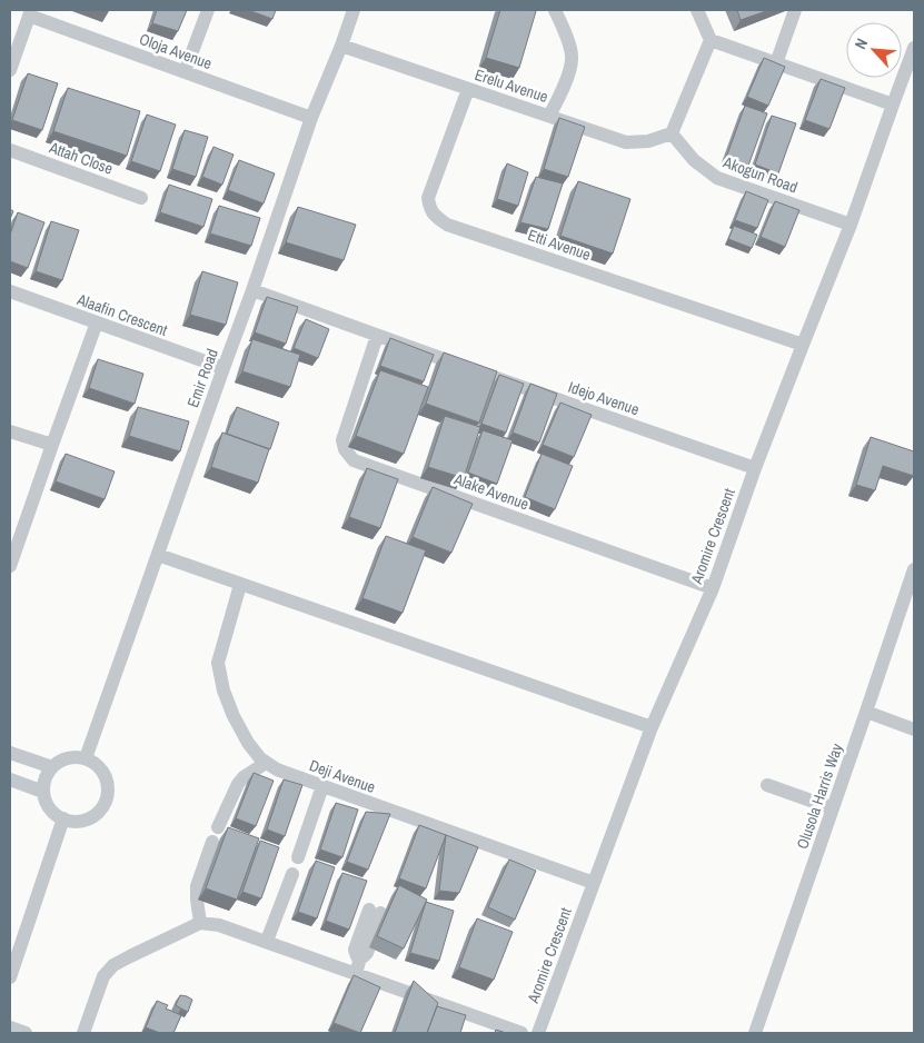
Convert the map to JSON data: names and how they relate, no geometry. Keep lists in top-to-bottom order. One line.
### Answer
{"streets":{"street":["Oloja Avenue","Erelu Avenue","Attah Close","Akogun Road","Etti Avenue","Alaafin Crescent","Emir Road","Idejo Avenue","Alake Avenue","Aromire Crescent","Deji Avenue","Olusola Harris Way"]},"crossings":[["Oloja Avenue","Emir Road"],["Erelu Avenue","Akogun Road"],["Erelu Avenue","Etti Avenue"],["Erelu Avenue","Emir Road"],["Akogun Road","Aromire Crescent"],["Etti Avenue","Aromire Crescent"],["Alaafin Crescent","Emir Road"],["Emir Road","Idejo Avenue"],["Idejo Avenue","Alake Avenue"],["Idejo Avenue","Aromire Crescent"],["Alake Avenue","Aromire Crescent"],["Aromire Crescent","Deji Avenue"]],"north":"top left"}
